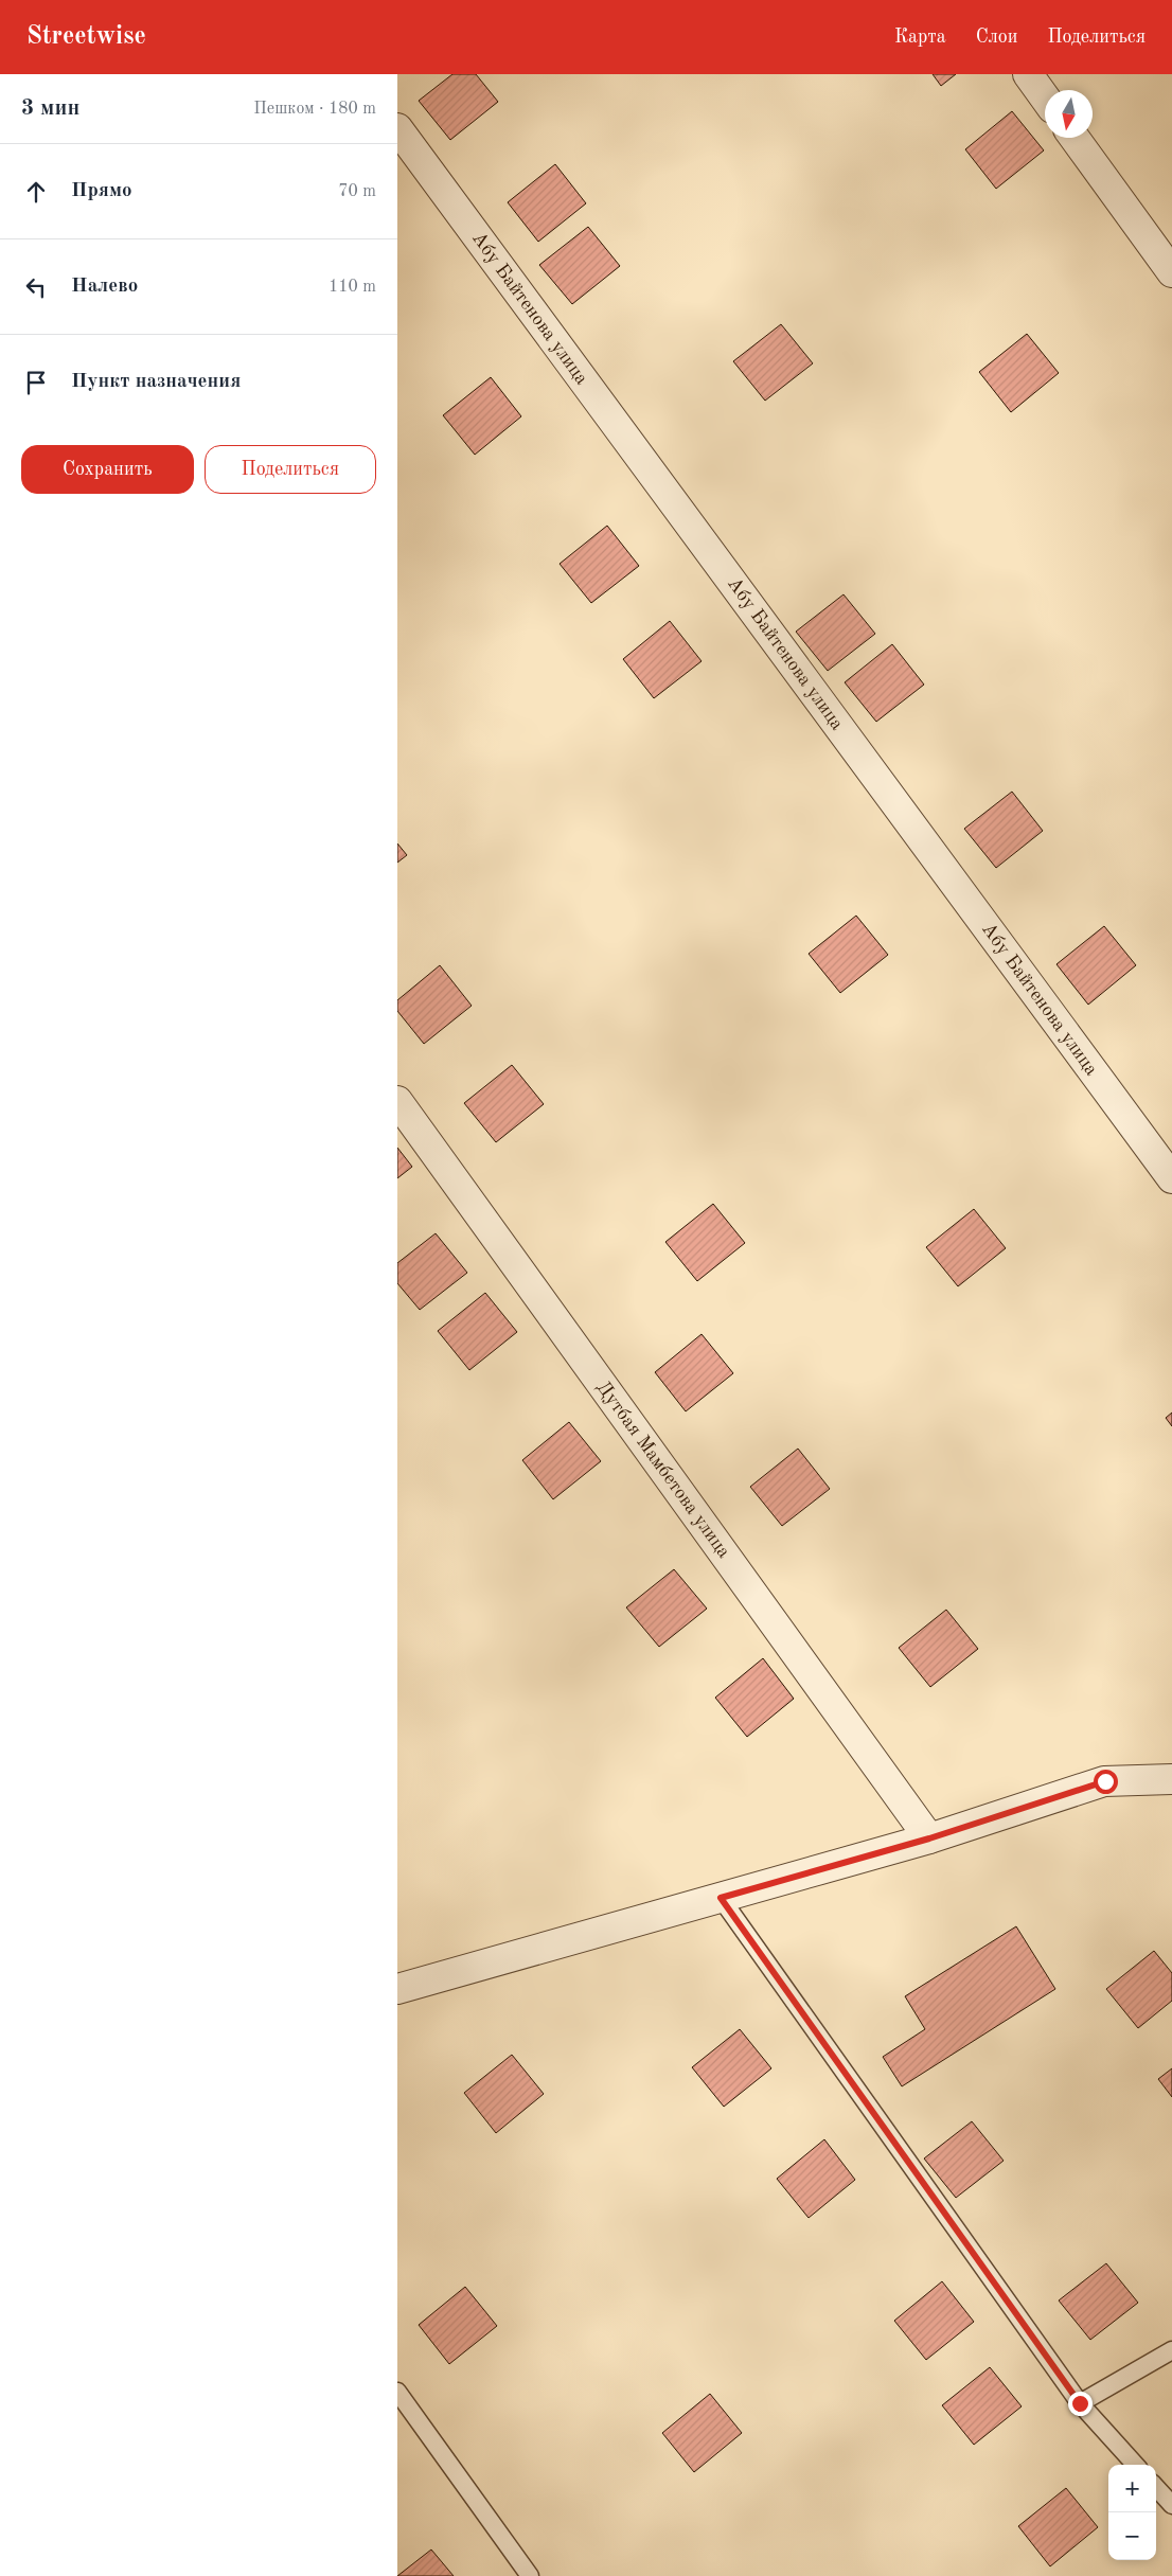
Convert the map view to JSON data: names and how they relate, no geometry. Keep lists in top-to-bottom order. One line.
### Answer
{"streets":{"street":["Абу Байтенова улица","Дутбая Мамбетова улица"]},"north":"bottom","page":{"header":"Streetwise","nav":["Карта","Слои","Поделиться"],"heading":["3 мин","Пешком · 180 m"],"list":[["Прямо","70 m"],["Налево","110 m"],"Пункт назначения"],"buttons":["Сохранить","Поделиться"],"map_buttons":["+","−"]}}
